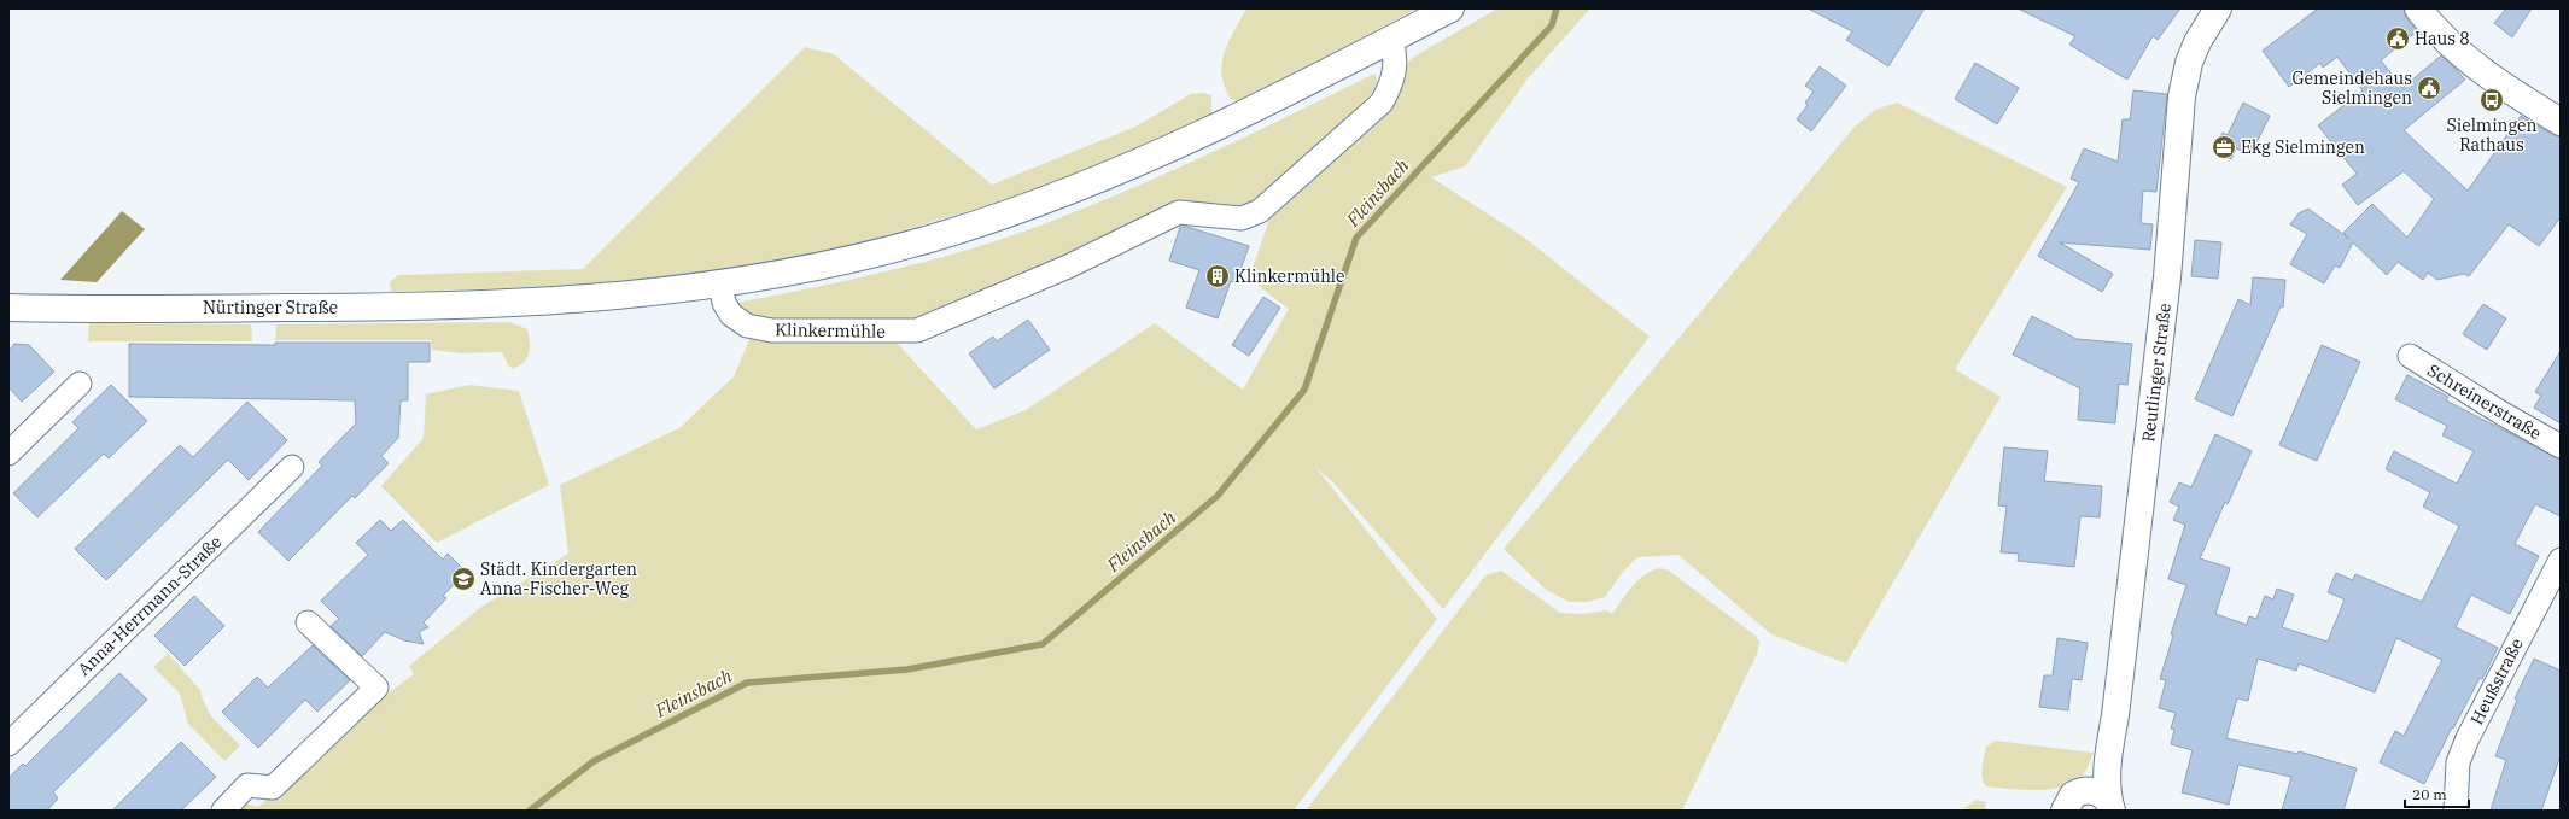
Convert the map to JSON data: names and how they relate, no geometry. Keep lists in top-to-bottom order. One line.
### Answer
{"streets":{"main road":["Nürtinger Straße","Reutlinger Straße"],"street":["Klinkermühle","Schreinerstraße","Anna-Herrmann-Straße","Heußstraße"]},"crossings":[["Nürtinger Straße","Klinkermühle"]],"water":["Fleinsbach"],"places":{"public building":["Haus 8","Gemeindehaus Sielmingen"],"bus stop":["Sielmingen Rathaus"],"office":["Ekg Sielmingen"],"building":["Klinkermühle"],"school or university":["Städt. Kindergarten Anna-Fischer-Weg"]},"scale_bar":"20 m"}
